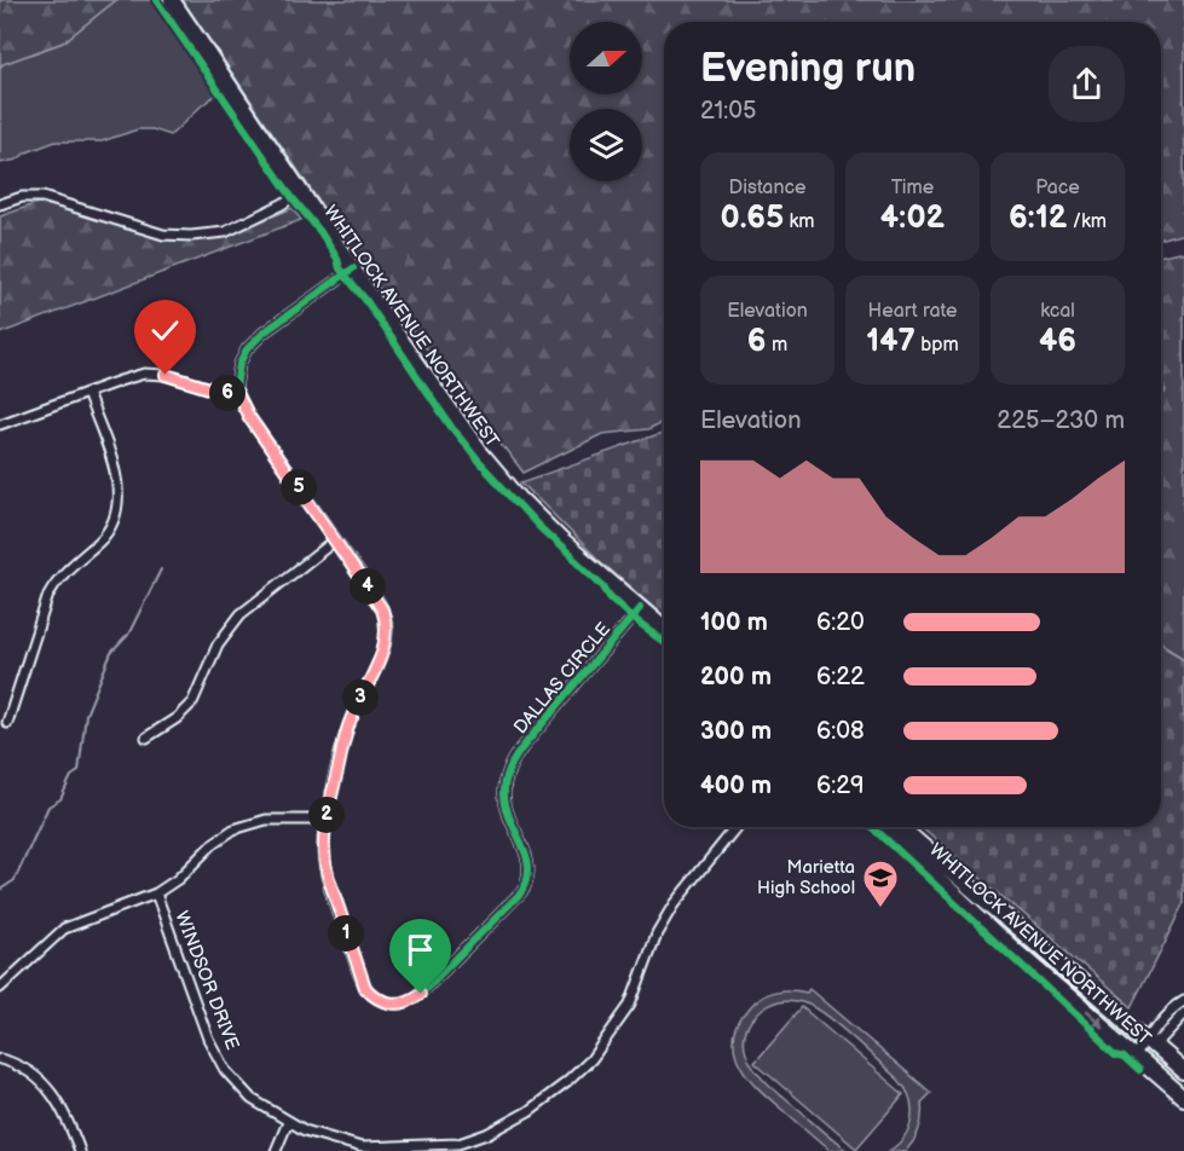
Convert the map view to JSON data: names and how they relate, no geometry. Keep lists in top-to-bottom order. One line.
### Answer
{"streets":{"highway":["WHITLOCK AVENUE NORTHWEST"],"street":["DALLAS CIRCLE","WINDSOR DRIVE"]},"crossings":[["WHITLOCK AVENUE NORTHWEST","DALLAS CIRCLE"]],"places":{"school or university":["Marietta High School"]},"north":"right","page":{"heading":["Evening run","21:05"],"stats":[["Distance","0.65 km"],["Time","4:02"],["Pace","6:12 /km"],["Elevation","6 m"],["Heart rate","147 bpm"],["kcal","46"]],"pins":["6","5","4","3","2","1"],"chart":["Elevation","225–230 m"],"list":[{"name":"100 m","note":"6:20"},{"name":"200 m","note":"6:22"},{"name":"300 m","note":"6:08"},{"name":"400 m","note":"6:29"}]}}
